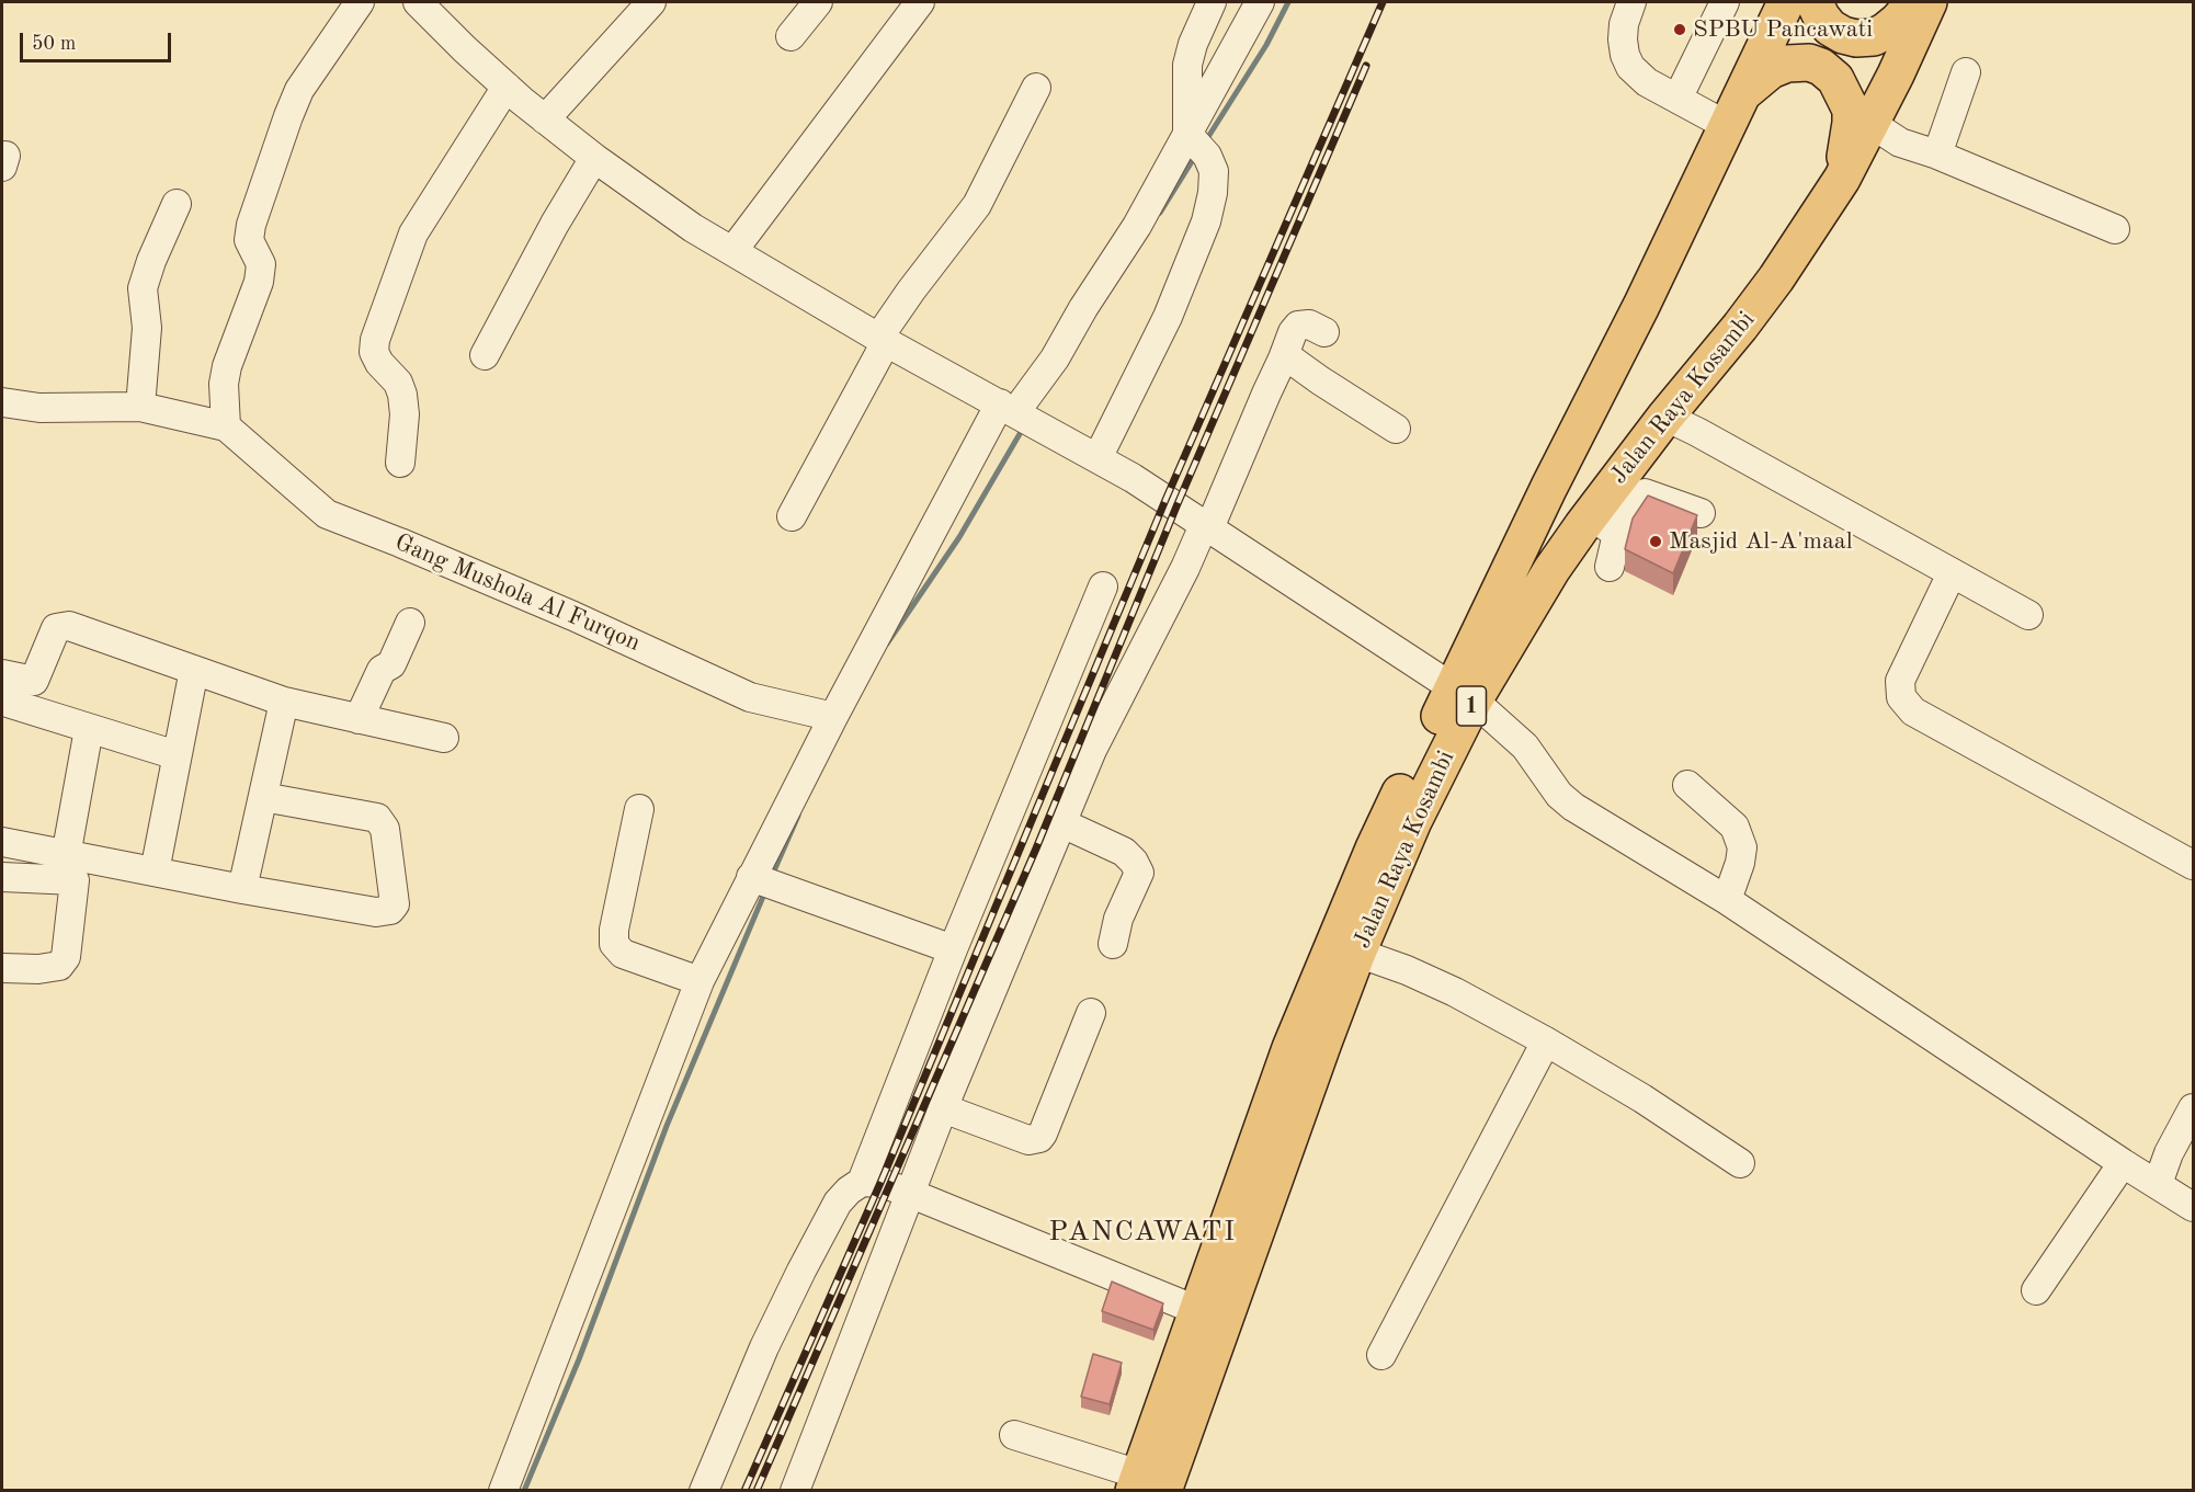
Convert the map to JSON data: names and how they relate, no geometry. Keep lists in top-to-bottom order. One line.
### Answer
{"streets":{"highway":["Jalan Raya Kosambi","1"],"street":["Gang Mushola Al Furqon"]},"districts":["PANCAWATI"],"places":["SPBU Pancawati","Masjid Al-A'maal"],"scale_bar":"50 m"}
